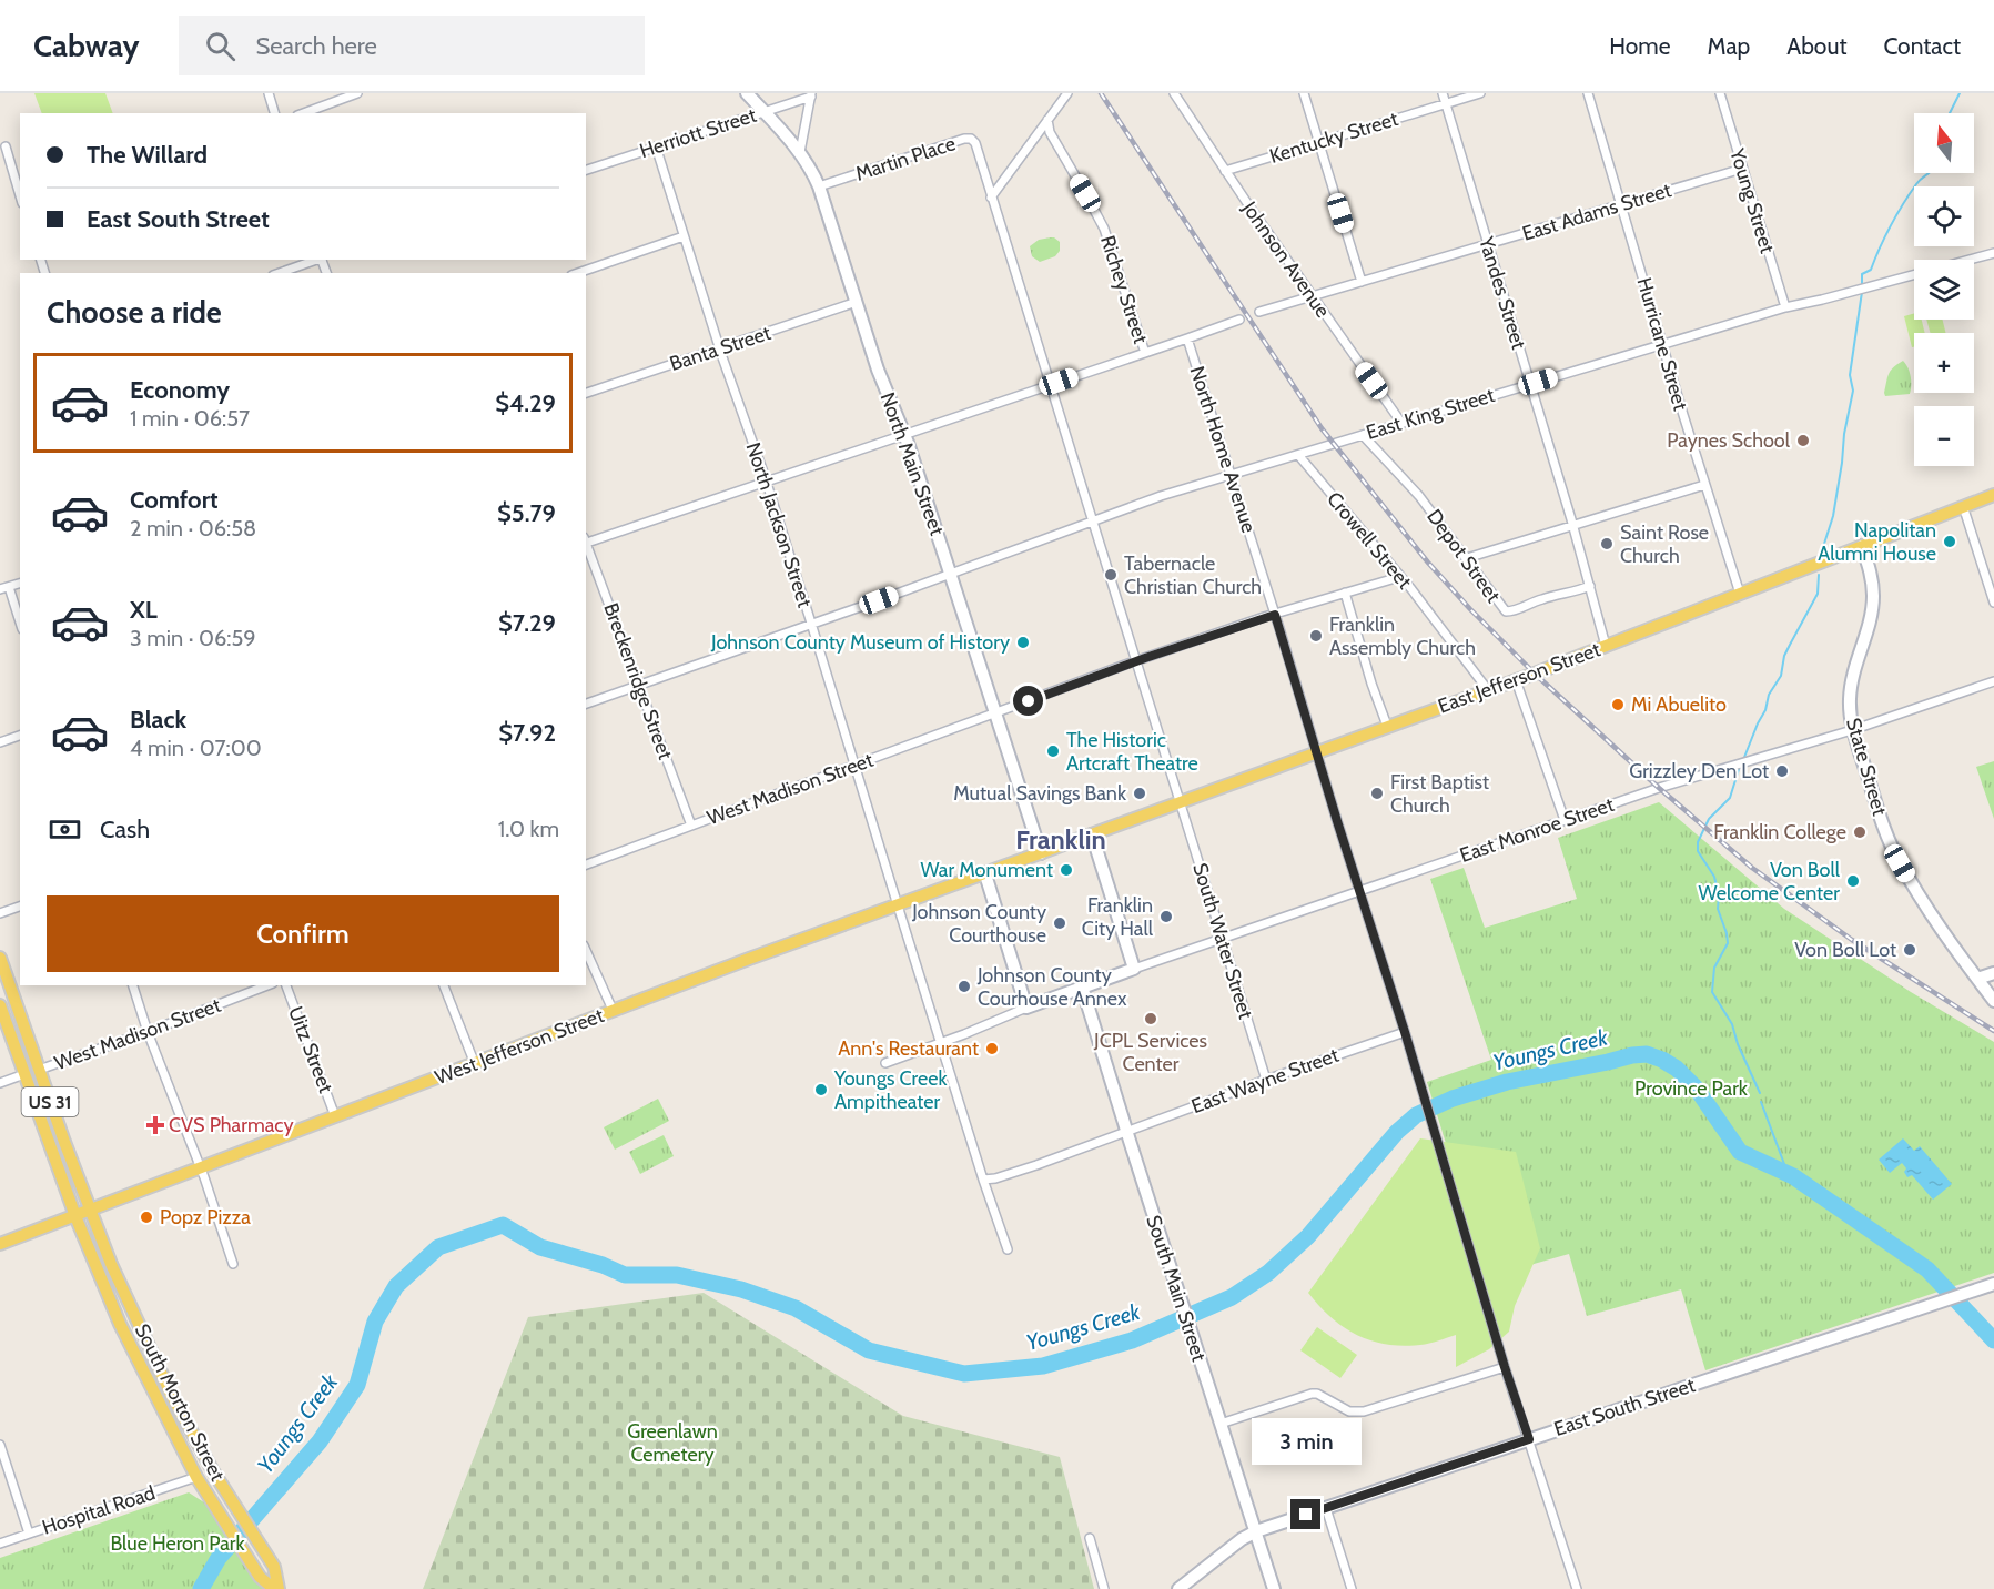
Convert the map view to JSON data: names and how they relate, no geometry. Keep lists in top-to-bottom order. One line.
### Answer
{"streets":{"main road":["East Jefferson Street","West Jefferson Street","US 31","South Morton Street"],"street":["Herriott Street","Kentucky Street","Martin Place","Young Street","East Adams Street","Johnson Avenue","Richey Street","Yandes Street","Hurricane Street","Banta Street","East King Street","North Home Avenue","North Main Street","North Jackson Street","Crowell Street","Depot Street","Breckenridge Street","State Street","West Madison Street","East Monroe Street","South Water Street","Uitz Street","East Wayne Street","South Main Street","East South Street","Hospital Road"]},"crossings":[["Herriott Street","North Main Street"],["Herriott Street","North Jackson Street"],["Kentucky Street","Johnson Avenue"],["Kentucky Street","Yandes Street"],["Martin Place","North Main Street"],["Martin Place","South Water Street"],["Young Street","East Adams Street"],["Young Street","East King Street"],["East Adams Street","Johnson Avenue"],["East Adams Street","Yandes Street"],["East Adams Street","Hurricane Street"],["Johnson Avenue","East King Street"],["Yandes Street","East King Street"],["Yandes Street","Depot Street"],["Yandes Street","East Jefferson Street"],["Hurricane Street","East King Street"],["Hurricane Street","East Jefferson Street"],["Banta Street","North Main Street"],["Banta Street","North Jackson Street"],["East King Street","North Home Avenue"],["East King Street","North Main Street"],["East King Street","North Jackson Street"],["East King Street","Crowell Street"],["East King Street","Depot Street"],["East King Street","Breckenridge Street"],["East King Street","South Water Street"],["North Home Avenue","East Jefferson Street"],["North Home Avenue","West Madison Street"],["North Home Avenue","East Monroe Street"],["North Home Avenue","East Wayne Street"],["North Home Avenue","East South Street"],["North Main Street","East Jefferson Street"],["North Main Street","West Madison Street"],["North Main Street","West Jefferson Street"],["North Jackson Street","West Madison Street"],["North Jackson Street","West Jefferson Street"],["North Jackson Street","East Wayne Street"],["Crowell Street","East Jefferson Street"],["Crowell Street","West Madison Street"],["East Jefferson Street","State Street"],["East Jefferson Street","South Water Street"],["East Jefferson Street","West Jefferson Street"],["Breckenridge Street","West Madison Street"],["State Street","East Monroe Street"],["West Madison Street","South Water Street"],["West Madison Street","US 31"],["East Monroe Street","South Water Street"],["East Monroe Street","South Main Street"],["South Water Street","East Wayne Street"],["West Jefferson Street","Uitz Street"],["West Jefferson Street","US 31"],["West Jefferson Street","South Morton Street"],["East Wayne Street","South Main Street"],["US 31","South Morton Street"],["South Main Street","East South Street"],["South Morton Street","Hospital Road"]],"districts":["Franklin"],"water":["Youngs Creek"],"parks":["Province Park","Greenlawn Cemetery","Blue Heron Park"],"places":{"other":["Paynes School","Napolitan Alumni House","Saint Rose Church","Tabernacle Christian Church","Franklin Assembly Church","Johnson County Museum of History","Mi Abuelito","The Historic Artcraft Theatre","Grizzley Den Lot","Mutual Savings Bank","First Baptist Church","Franklin College","War Monument","Von Boll Welcome Center","Franklin City Hall","Johnson County Courthouse","Von Boll Lot","Johnson County Courhouse Annex","JCPL Services Center","Ann's Restaurant","Youngs Creek Ampitheater","Popz Pizza"],"health":["CVS Pharmacy"]},"north":"top","page":{"header":"Cabway","search":"Search here","nav":["Home","Map","About","Contact"],"map_buttons":["+","−"],"banner":["The Willard","East South Street"],"heading":"Choose a ride","list":[{"name":"Economy","note":"1 min · 06:57","value":"$4.29"},{"name":"Comfort","note":"2 min · 06:58","value":"$5.79"},{"name":"XL","note":"3 min · 06:59","value":"$7.29"},{"name":"Black","note":"4 min · 07:00","value":"$7.92"}],"pay":["Cash","1.0 km"],"buttons":"Confirm","bubble":"3 min"}}
